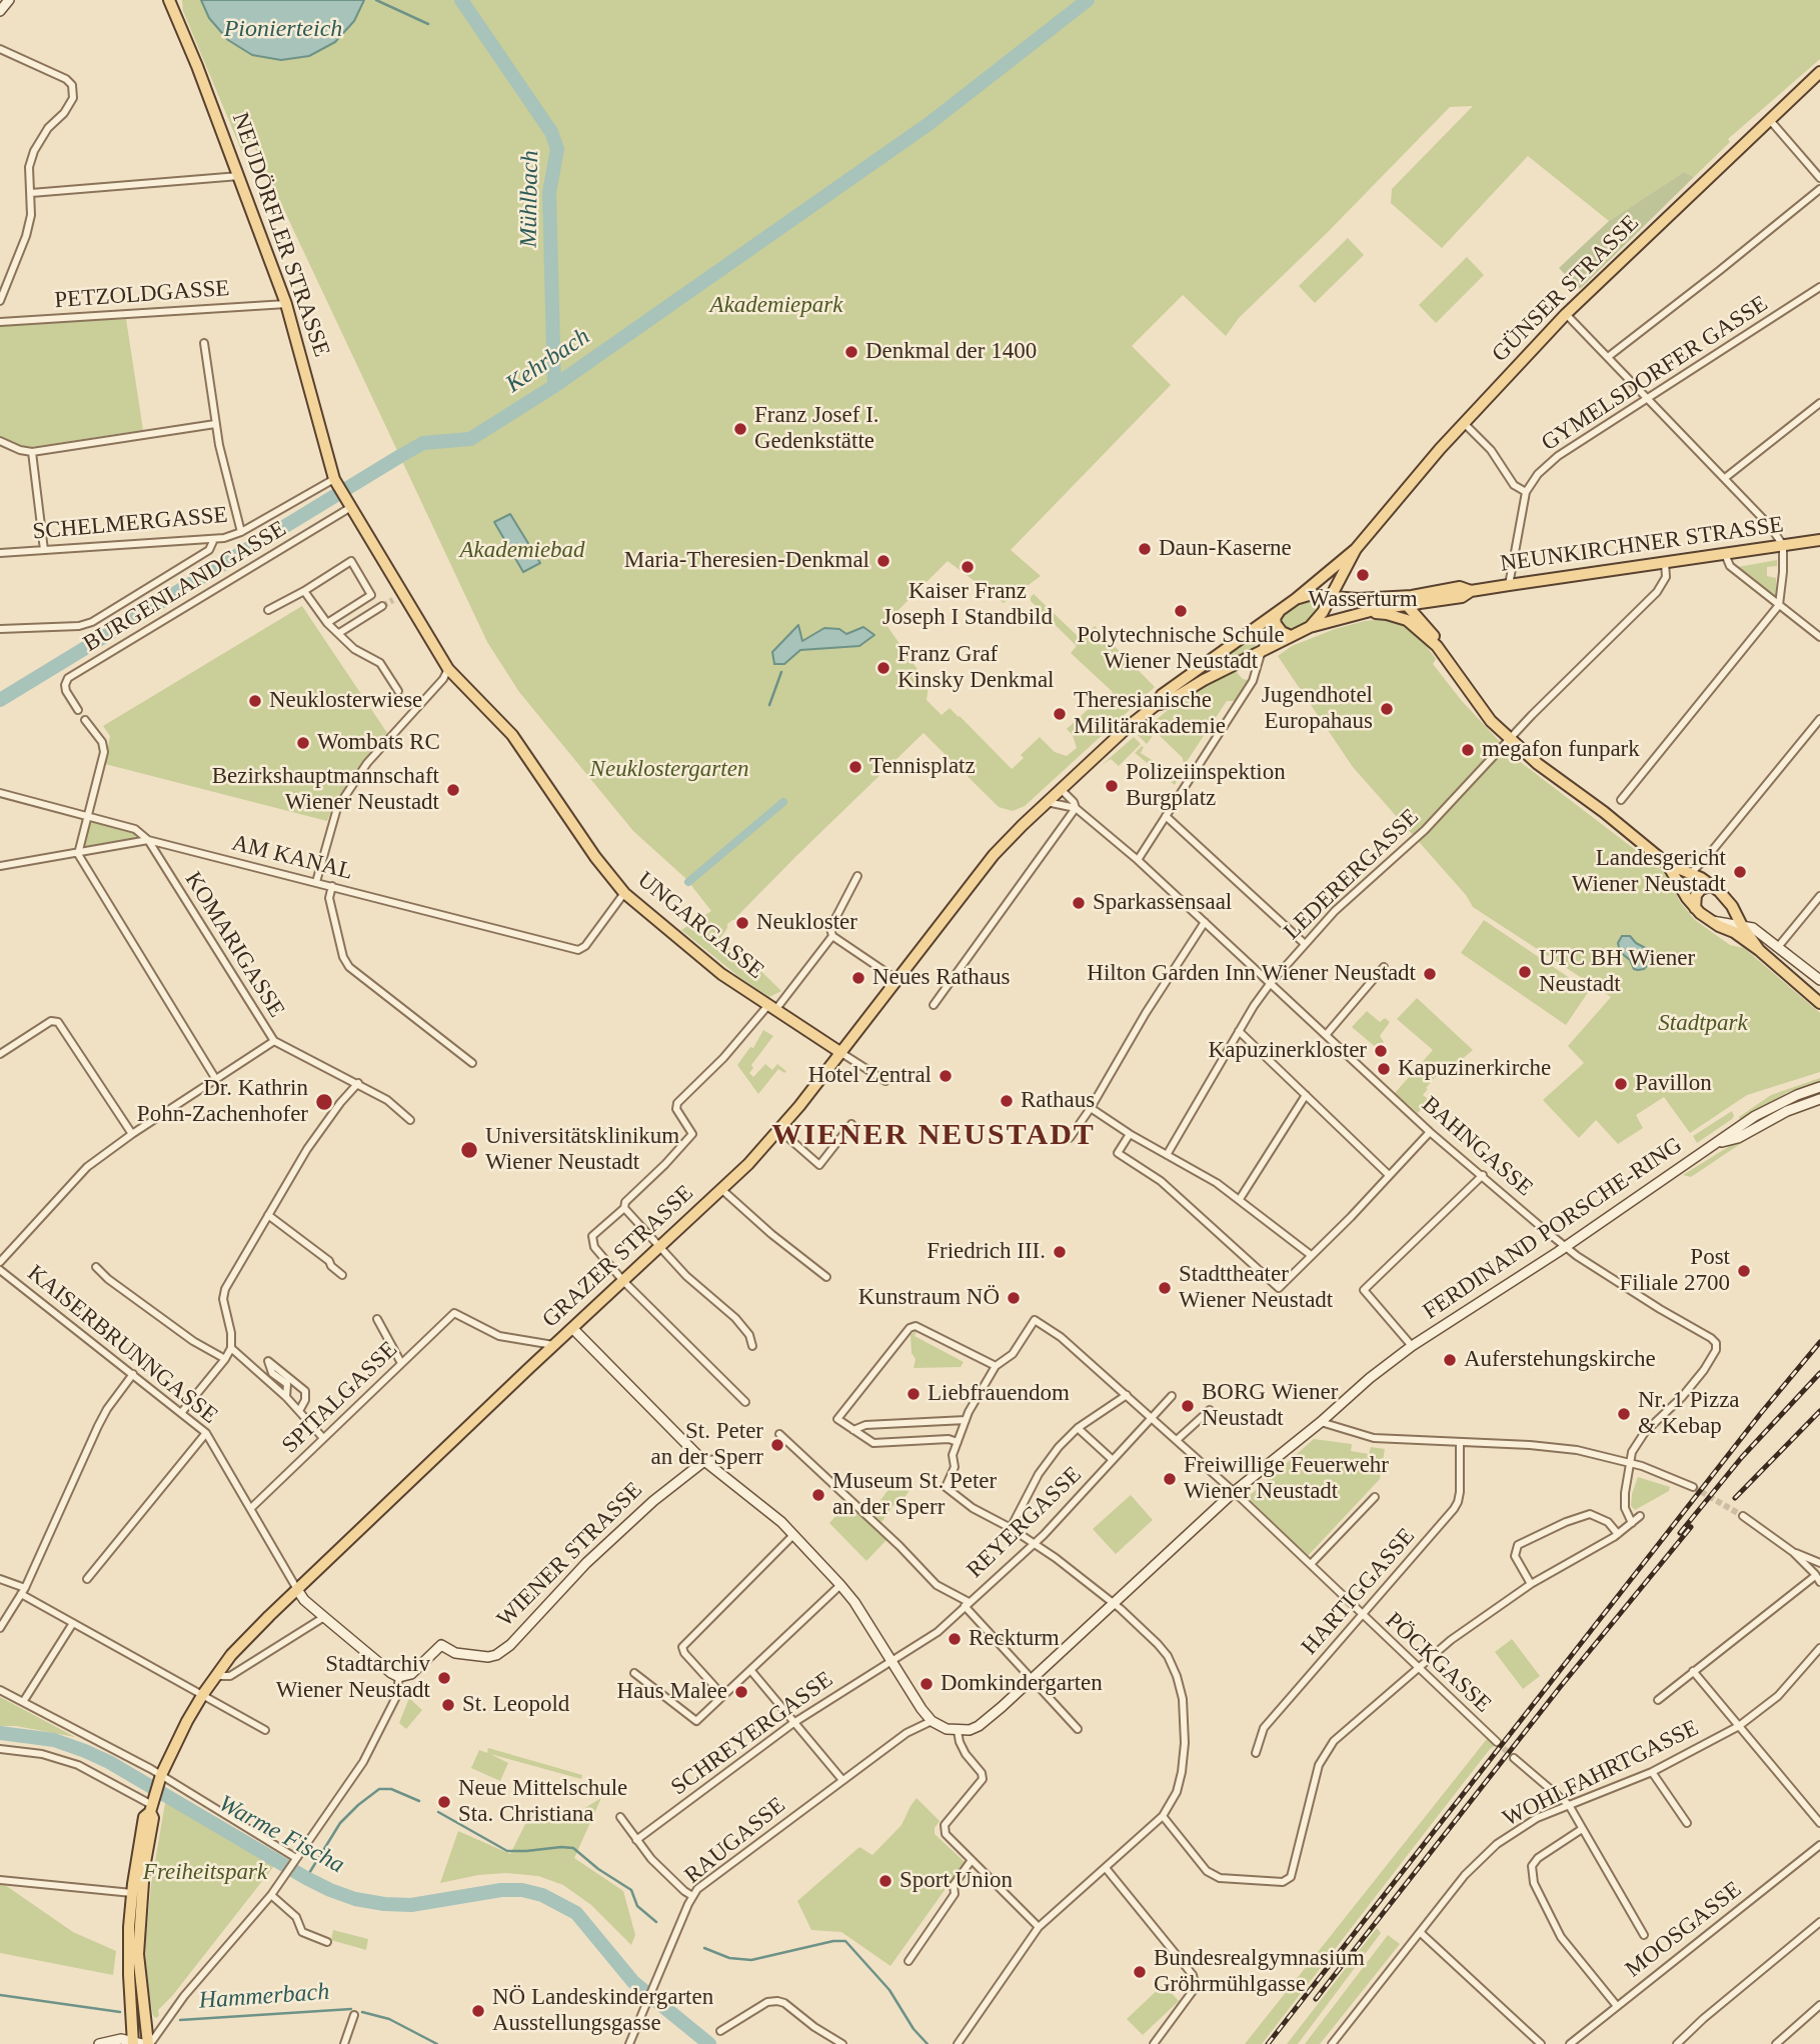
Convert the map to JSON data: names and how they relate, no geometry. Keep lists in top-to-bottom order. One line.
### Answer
{"streets":{"main road":["NEUDÖRFLER STRASSE","GÜNSER STRASSE","NEUNKIRCHNER STRASSE","UNGARGASSE","GRAZER STRASSE"],"street":["PETZOLDGASSE","GYMELSDORFER GASSE","SCHELMERGASSE","BURGENLANDGASSE","AM KANAL","LEDERERGASSE","KOMARIGASSE","BAHNGASSE","FERDINAND PORSCHE-RING","KAISERBRUNNGASSE","SPITALGASSE","REYERGASSE","WIENER STRASSE","HARTIGGASSE","PÖCKGASSE","SCHREYERGASSE","WOHLFAHRTGASSE","RAUGASSE","MOOSGASSE"]},"crossings":[["NEUDÖRFLER STRASSE","PETZOLDGASSE"],["NEUDÖRFLER STRASSE","SCHELMERGASSE"],["NEUDÖRFLER STRASSE","UNGARGASSE"],["GÜNSER STRASSE","GRAZER STRASSE"],["GYMELSDORFER GASSE","NEUNKIRCHNER STRASSE"],["SCHELMERGASSE","UNGARGASSE"],["NEUNKIRCHNER STRASSE","LEDERERGASSE"],["NEUNKIRCHNER STRASSE","GRAZER STRASSE"],["BURGENLANDGASSE","UNGARGASSE"],["AM KANAL","UNGARGASSE"],["AM KANAL","KOMARIGASSE"],["LEDERERGASSE","BAHNGASSE"],["UNGARGASSE","GRAZER STRASSE"],["BAHNGASSE","FERDINAND PORSCHE-RING"],["BAHNGASSE","GRAZER STRASSE"],["FERDINAND PORSCHE-RING","PÖCKGASSE"],["GRAZER STRASSE","KAISERBRUNNGASSE"],["GRAZER STRASSE","SPITALGASSE"],["KAISERBRUNNGASSE","SPITALGASSE"],["KAISERBRUNNGASSE","WIENER STRASSE"],["REYERGASSE","PÖCKGASSE"],["REYERGASSE","SCHREYERGASSE"],["HARTIGGASSE","PÖCKGASSE"]],"districts":["WIENER NEUSTADT"],"water":["Pionierteich","Mühlbach","Kehrbach","Warme Fischa","Hammerbach"],"parks":["Akademiepark","Akademiebad","Neuklostergarten","Stadtpark","Freiheitspark"],"places":["Denkmal der 1400","Franz Josef I. Gedenkstätte","Daun-Kaserne","Maria-Theresien-Denkmal","Kaiser Franz Joseph I Standbild","Wasserturm","Polytechnische Schule Wiener Neustadt","Franz Graf Kinsky Denkmal","Neuklosterwiese","Jugendhotel Europahaus","Theresianische Militärakademie","Wombats RC","megafon funpark","Tennisplatz","Polizeiinspektion Burgplatz","Bezirkshauptmannschaft Wiener Neustadt","Landesgericht Wiener Neustadt","Sparkassensaal","Neukloster","UTC BH Wiener Neustadt","Hilton Garden Inn Wiener Neustadt","Neues Rathaus","Kapuzinerkloster","Kapuzinerkirche","Hotel Zentral","Pavillon","Rathaus","Dr. Kathrin Pohn-Zachenhofer","Universitätsklinikum Wiener Neustadt","Friedrich III.","Post Filiale 2700","Stadttheater Wiener Neustadt","Kunstraum NÖ","Auferstehungskirche","Liebfrauendom","BORG Wiener Neustadt","Nr. 1 Pizza & Kebap","St. Peter an der Sperr","Freiwillige Feuerwehr Wiener Neustadt","Museum St. Peter an der Sperr","Reckturm","Stadtarchiv Wiener Neustadt","Domkindergarten","Haus Malee","St. Leopold","Neue Mittelschule Sta. Christiana","Sport Union","Bundesrealgymnasium Gröhrmühlgasse","NÖ Landeskindergarten Ausstellungsgasse"]}
